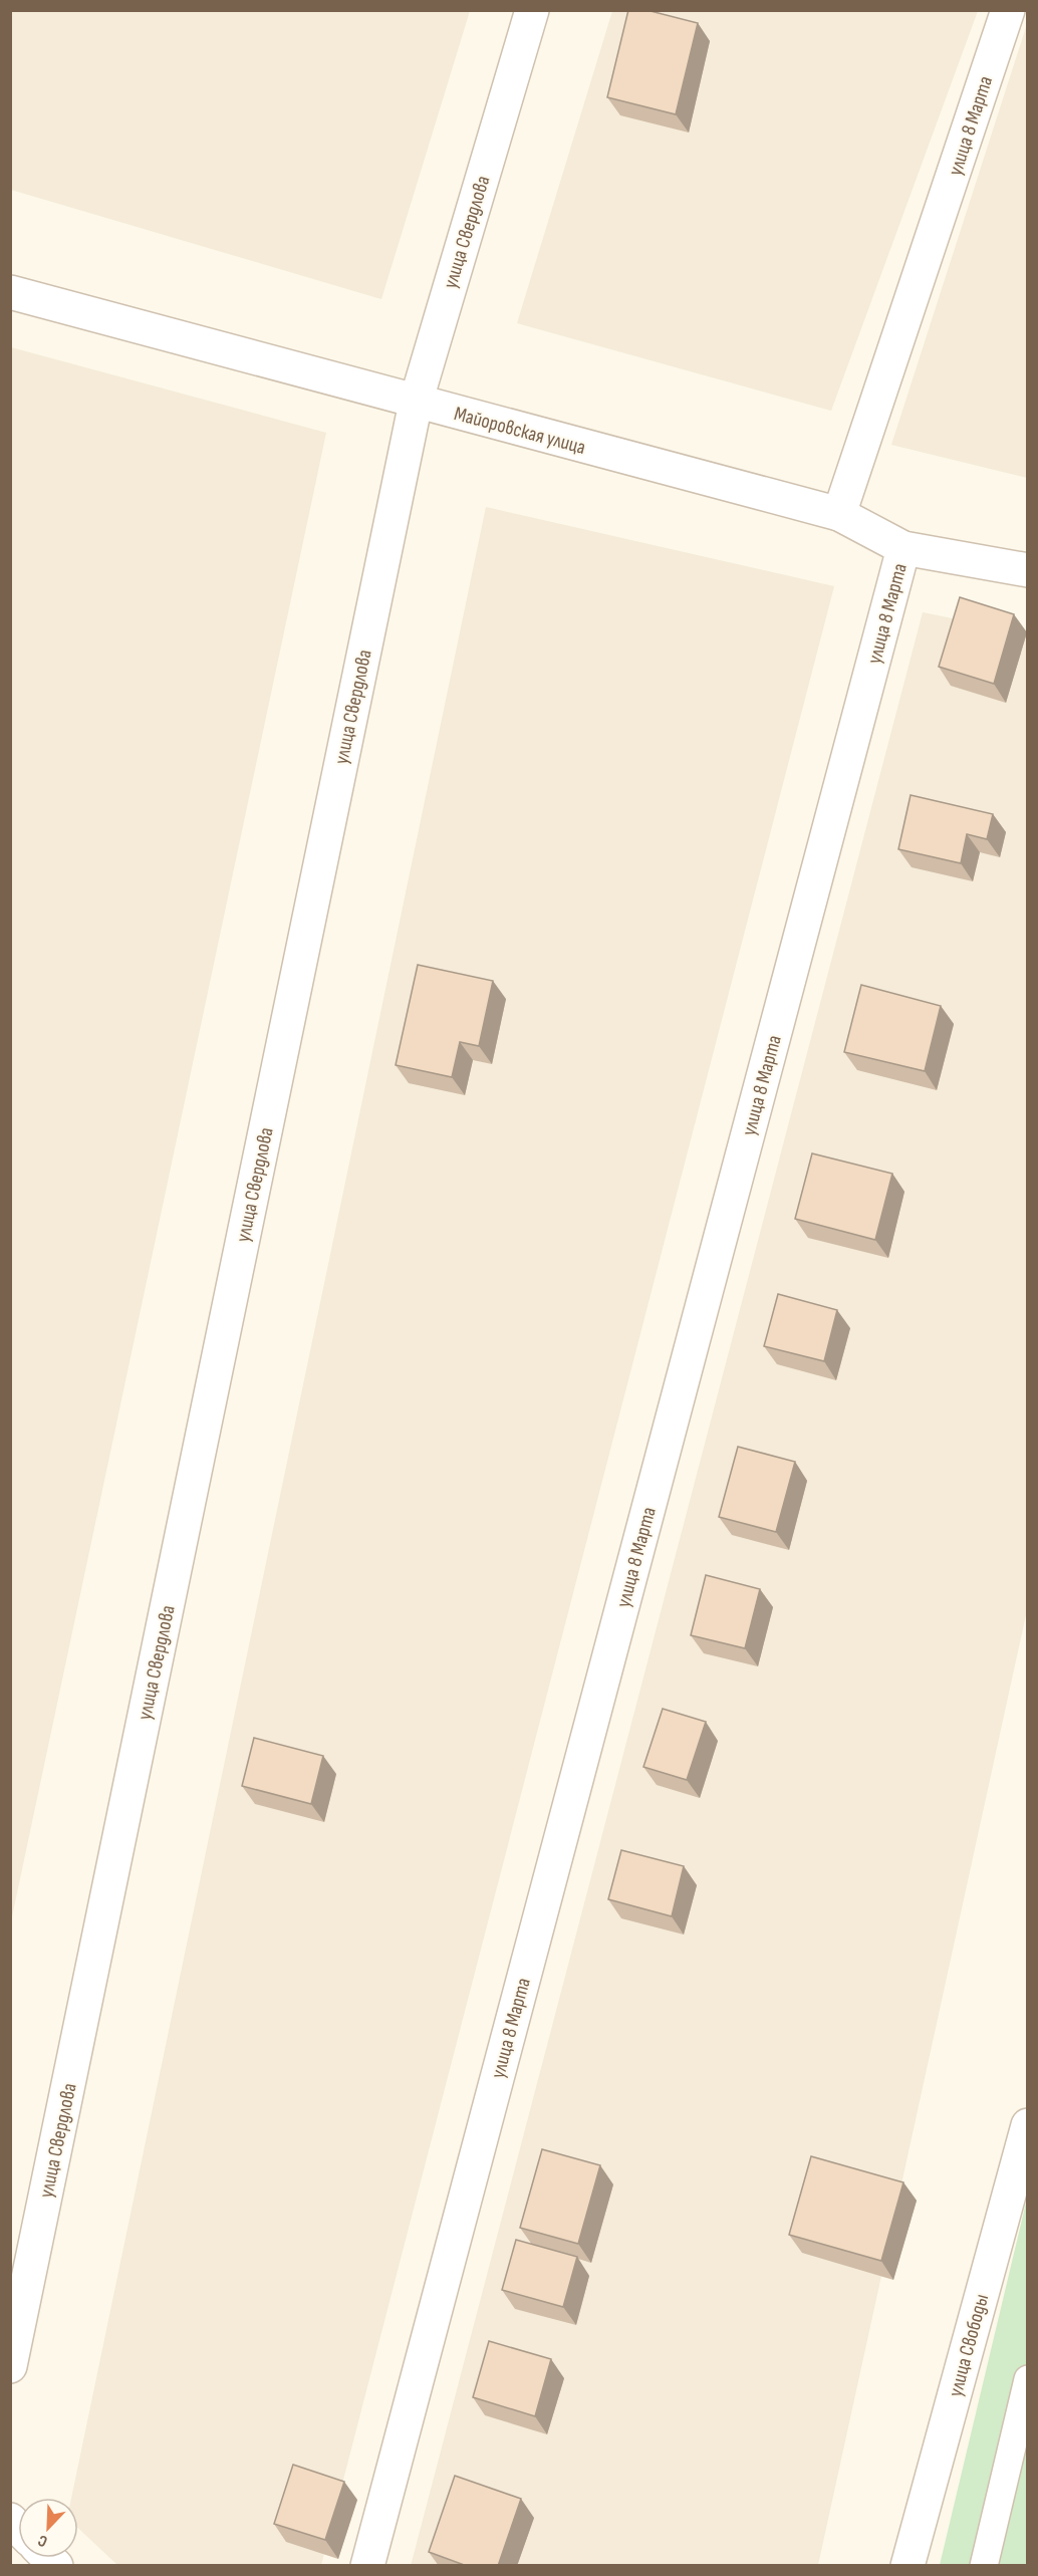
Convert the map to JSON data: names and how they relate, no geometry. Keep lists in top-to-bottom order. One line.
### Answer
{"streets":{"street":["улица 8 Марта","улица Свердлова","Майоровская улица","улица Свободы"]},"crossings":[["улица 8 Марта","Майоровская улица"],["улица Свердлова","Майоровская улица"]],"north":"bottom left"}
